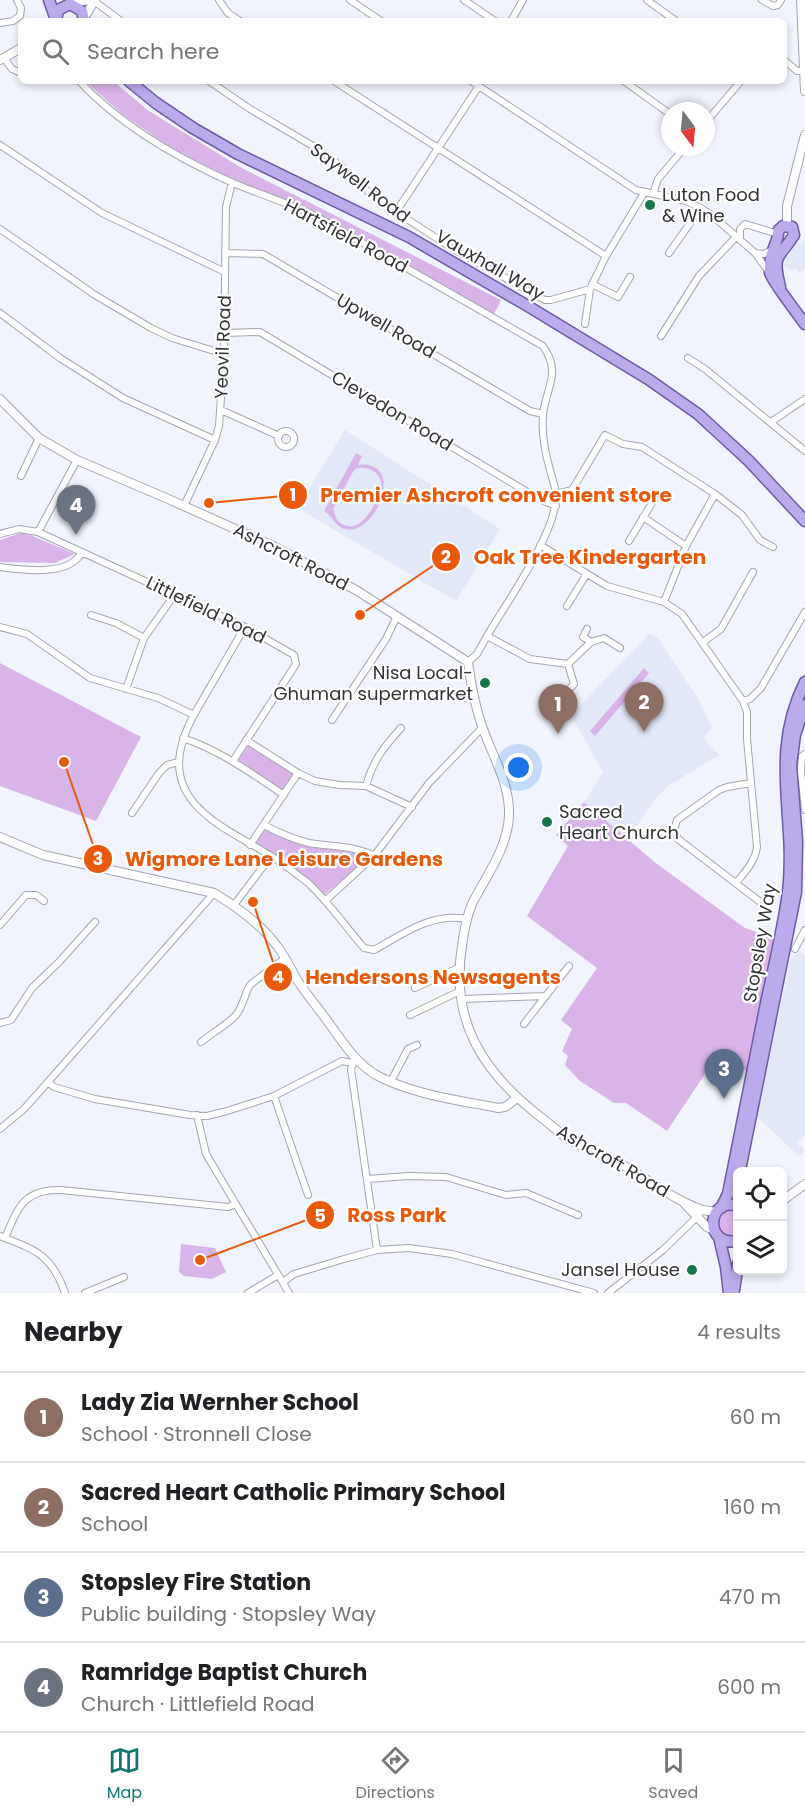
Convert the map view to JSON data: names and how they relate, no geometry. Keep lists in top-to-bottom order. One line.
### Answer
{"streets":{"main road":["Vauxhall Way","Stopsley Way"],"street":["Saywell Road","Hartsfield Road","Upwell Road","Yeovil Road","Clevedon Road","Ashcroft Road","Littlefield Road"]},"crossings":[["Hartsfield Road","Upwell Road"],["Hartsfield Road","Yeovil Road"],["Upwell Road","Yeovil Road"],["Yeovil Road","Clevedon Road"],["Yeovil Road","Ashcroft Road"],["Ashcroft Road","Stopsley Way"]],"places":["Luton Food & Wine","Premier Ashcroft convenient store","Oak Tree Kindergarten","Nisa Local- Ghuman supermarket","Wigmore Lane Leisure Gardens","Sacred Heart Church","Hendersons Newsagents","Ross Park","Jansel House"],"north":"bottom","page":{"search":"Search here","pins":["4","2","1","3"],"heading":["Nearby","4 results"],"list":[{"mark":"1","name":"Lady Zia Wernher School","note":"School · Stronnell Close","value":"60 m"},{"mark":"2","name":"Sacred Heart Catholic Primary School","note":"School","value":"160 m"},{"mark":"3","name":"Stopsley Fire Station","note":"Public building · Stopsley Way","value":"470 m"},{"mark":"4","name":"Ramridge Baptist Church","note":"Church · Littlefield Road","value":"600 m"}],"nav":["Map","Directions","Saved"]}}
